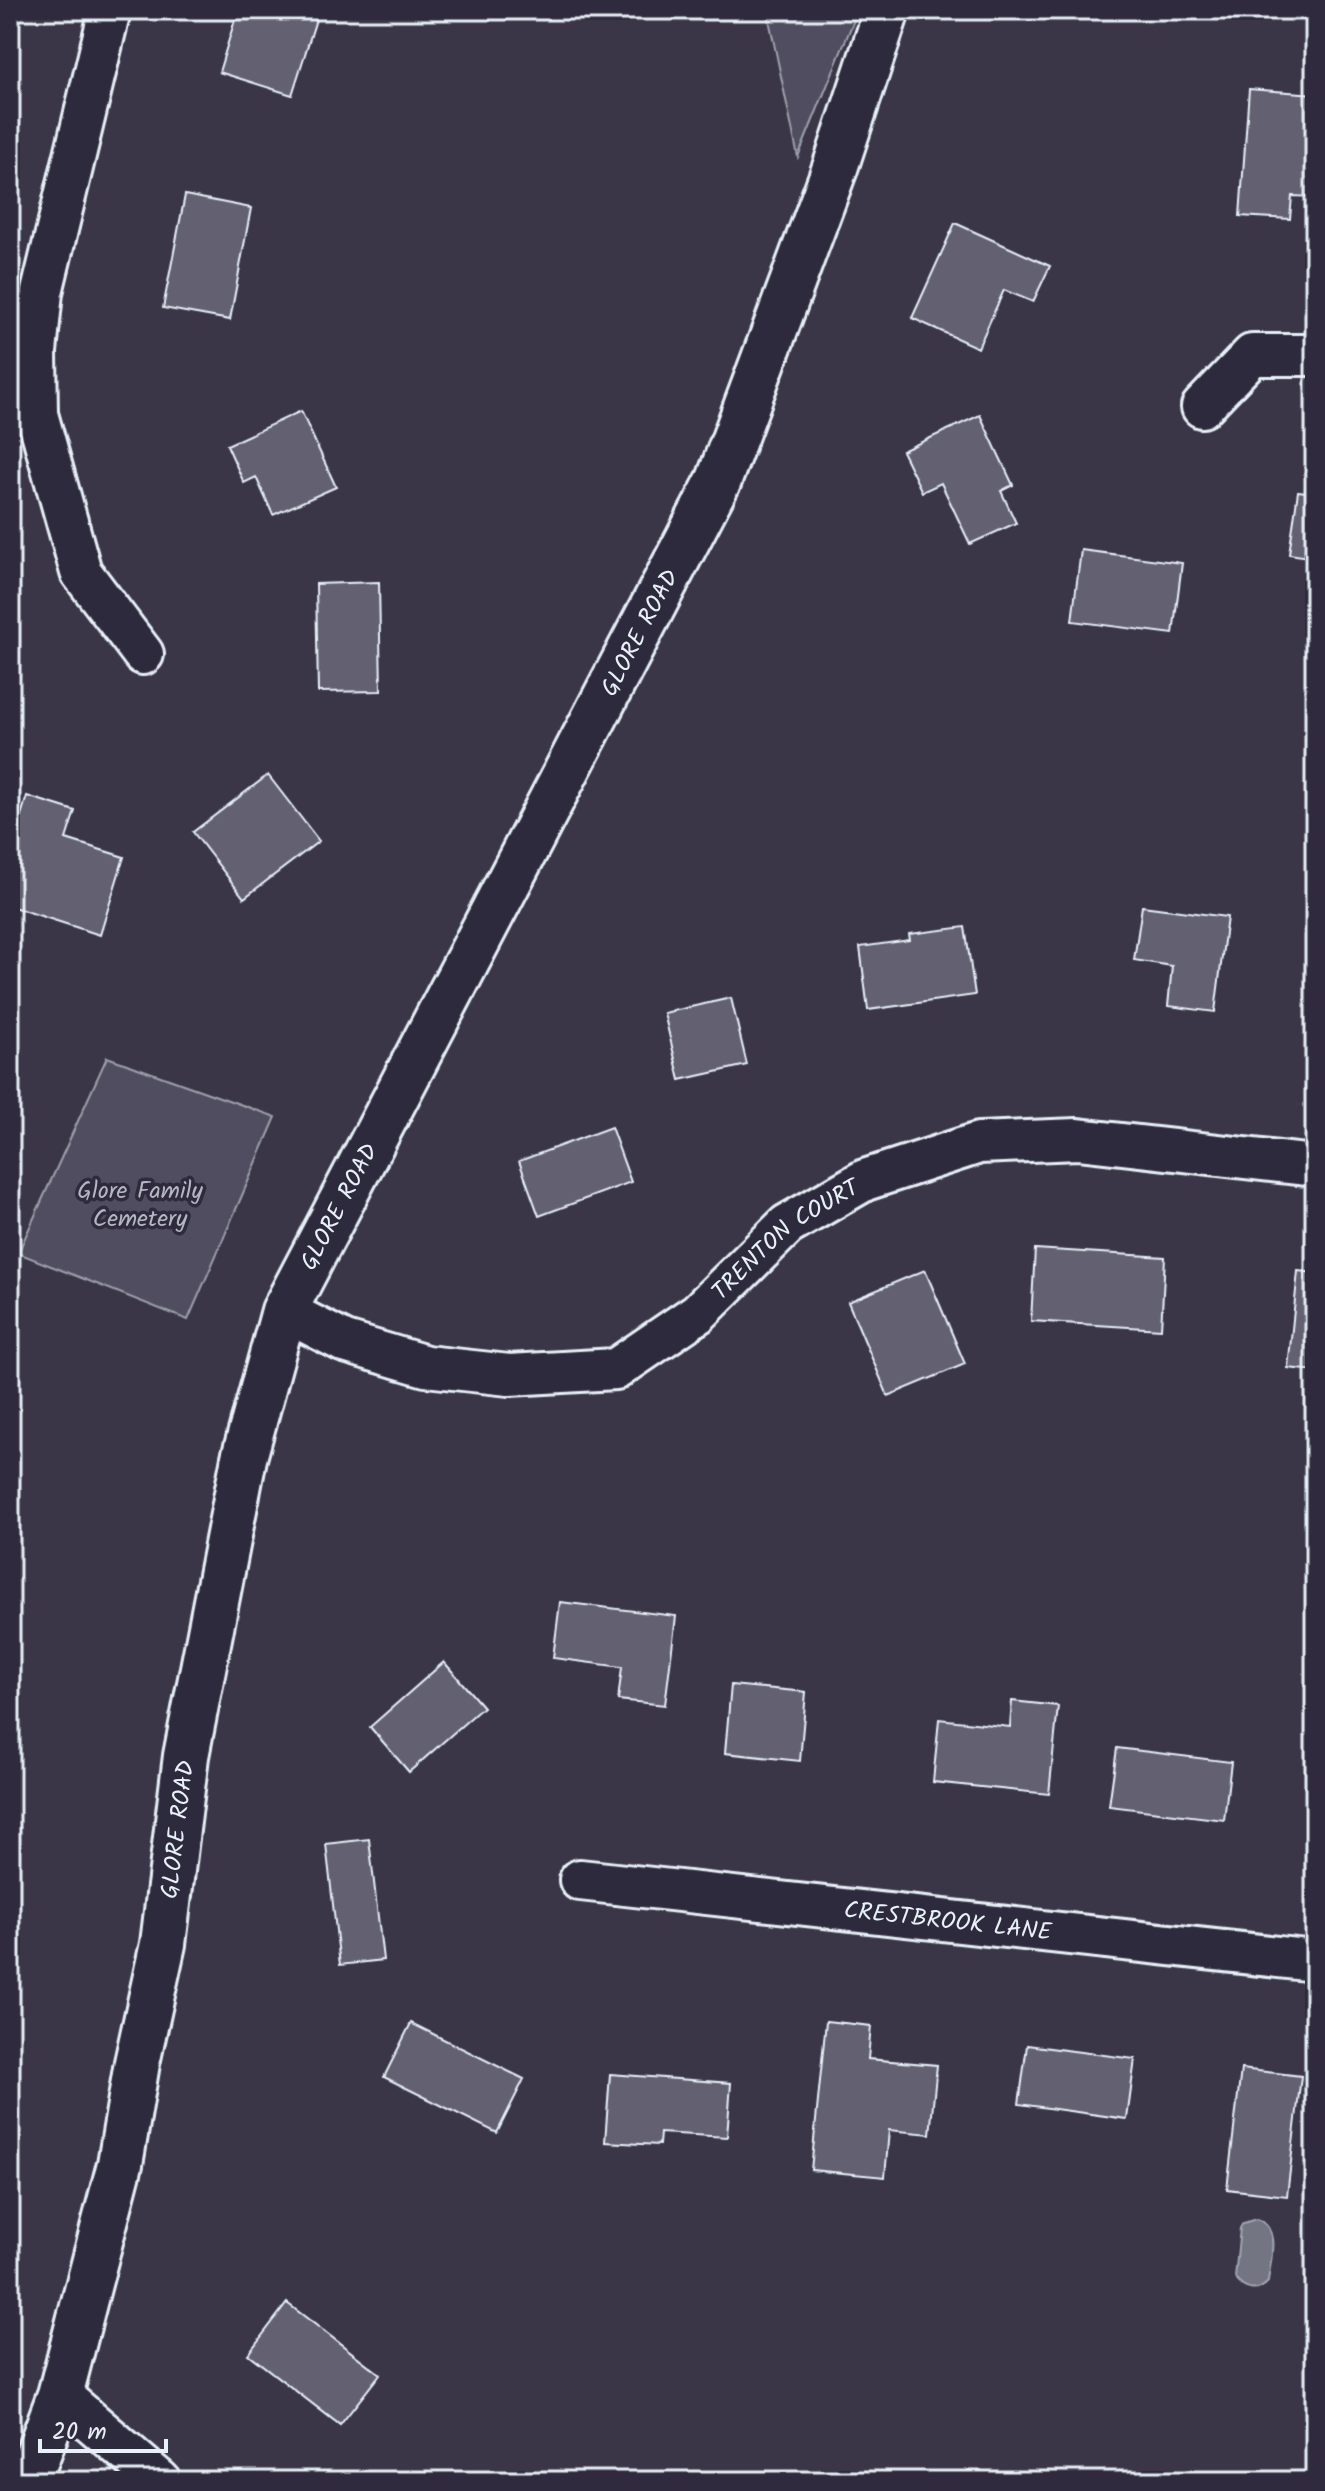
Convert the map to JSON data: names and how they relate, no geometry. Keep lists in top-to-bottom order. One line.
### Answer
{"streets":{"street":["GLORE ROAD","TRENTON COURT","CRESTBROOK LANE"]},"crossings":[["GLORE ROAD","TRENTON COURT"]],"parks":["Glore Family Cemetery"],"scale_bar":"20 m"}
